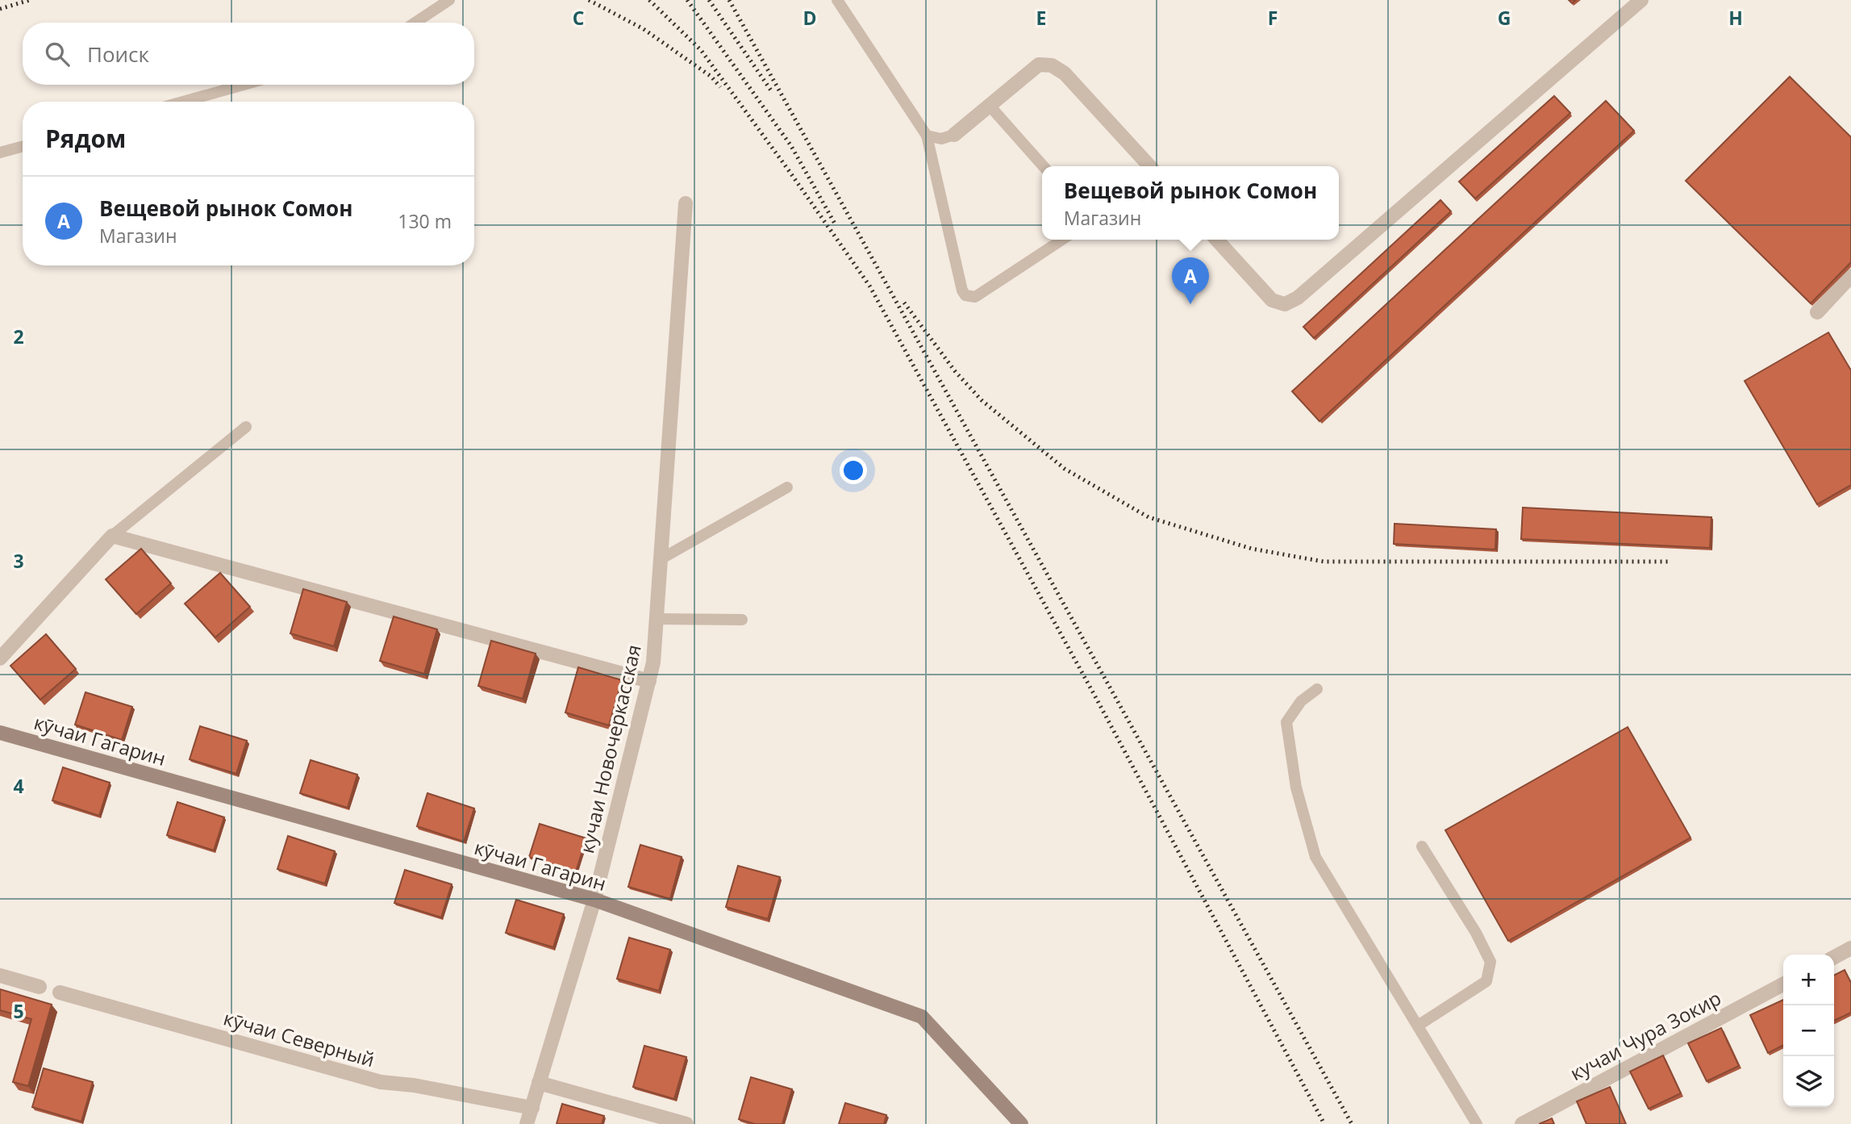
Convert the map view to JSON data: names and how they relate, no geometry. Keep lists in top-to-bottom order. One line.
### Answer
{"streets":{"main road":["кӯчаи Гагарин"],"street":["кучаи Новочеркасская","кучаи Чура Зокир","кӯчаи Северный"]},"crossings":[["кӯчаи Гагарин","кучаи Новочеркасская"],["кучаи Новочеркасская","кӯчаи Северный"]],"page":{"search":"Поиск","heading":"Рядом","popup":["Вещевой рынок Сомон","Магазин"],"list":[{"mark":"A","name":"Вещевой рынок Сомон","note":"Магазин","value":"130 m"}],"pins":"A","map_buttons":["+","−"]},"grid":{"columns":["C","D","E","F","G","H"],"rows":["2","3","4","5"]}}
